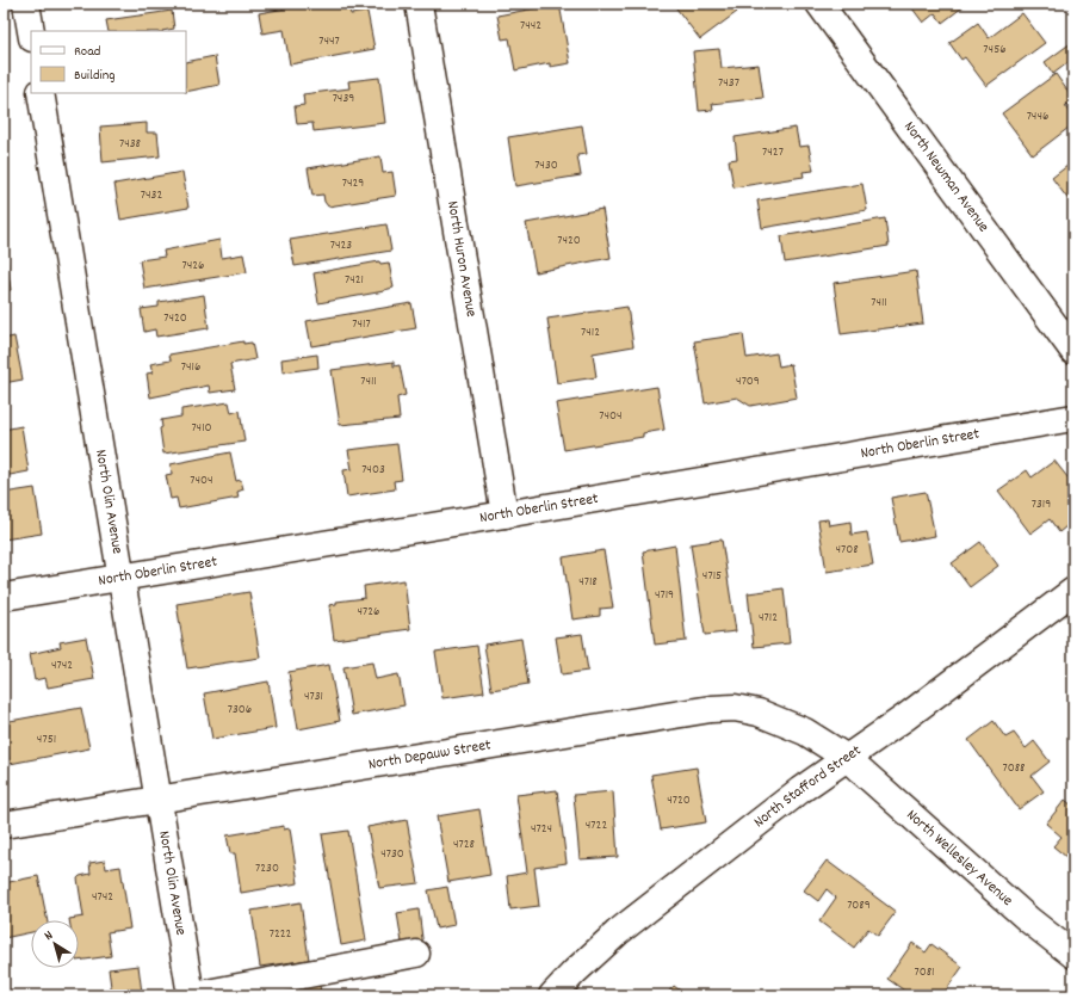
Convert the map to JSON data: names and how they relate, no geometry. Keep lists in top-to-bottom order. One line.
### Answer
{"streets":{"street":["North Newman Avenue","North Huron Avenue","North Oberlin Street","North Olin Avenue","North Depauw Street","North Stafford Street","North Wellesley Avenue"]},"crossings":[["North Huron Avenue","North Oberlin Street"],["North Oberlin Street","North Olin Avenue"],["North Olin Avenue","North Depauw Street"],["North Depauw Street","North Stafford Street"],["North Depauw Street","North Wellesley Avenue"],["North Stafford Street","North Wellesley Avenue"]],"house_numbers":["7442","7447","7456","7437","7439","7446","7438","7427","7430","7429","7432","7420","7423","7426","7421","7411","7420","7417","7412","7416","7411","4709","7404","7410","7403","7404","7319","4708","4715","4718","4719","4726","4712","4742","4731","7306","4751","7088","4720","4722","4724","4728","4730","7230","4742","7089","7222","7081"],"legend":["Road","Building"],"north":"top left"}
